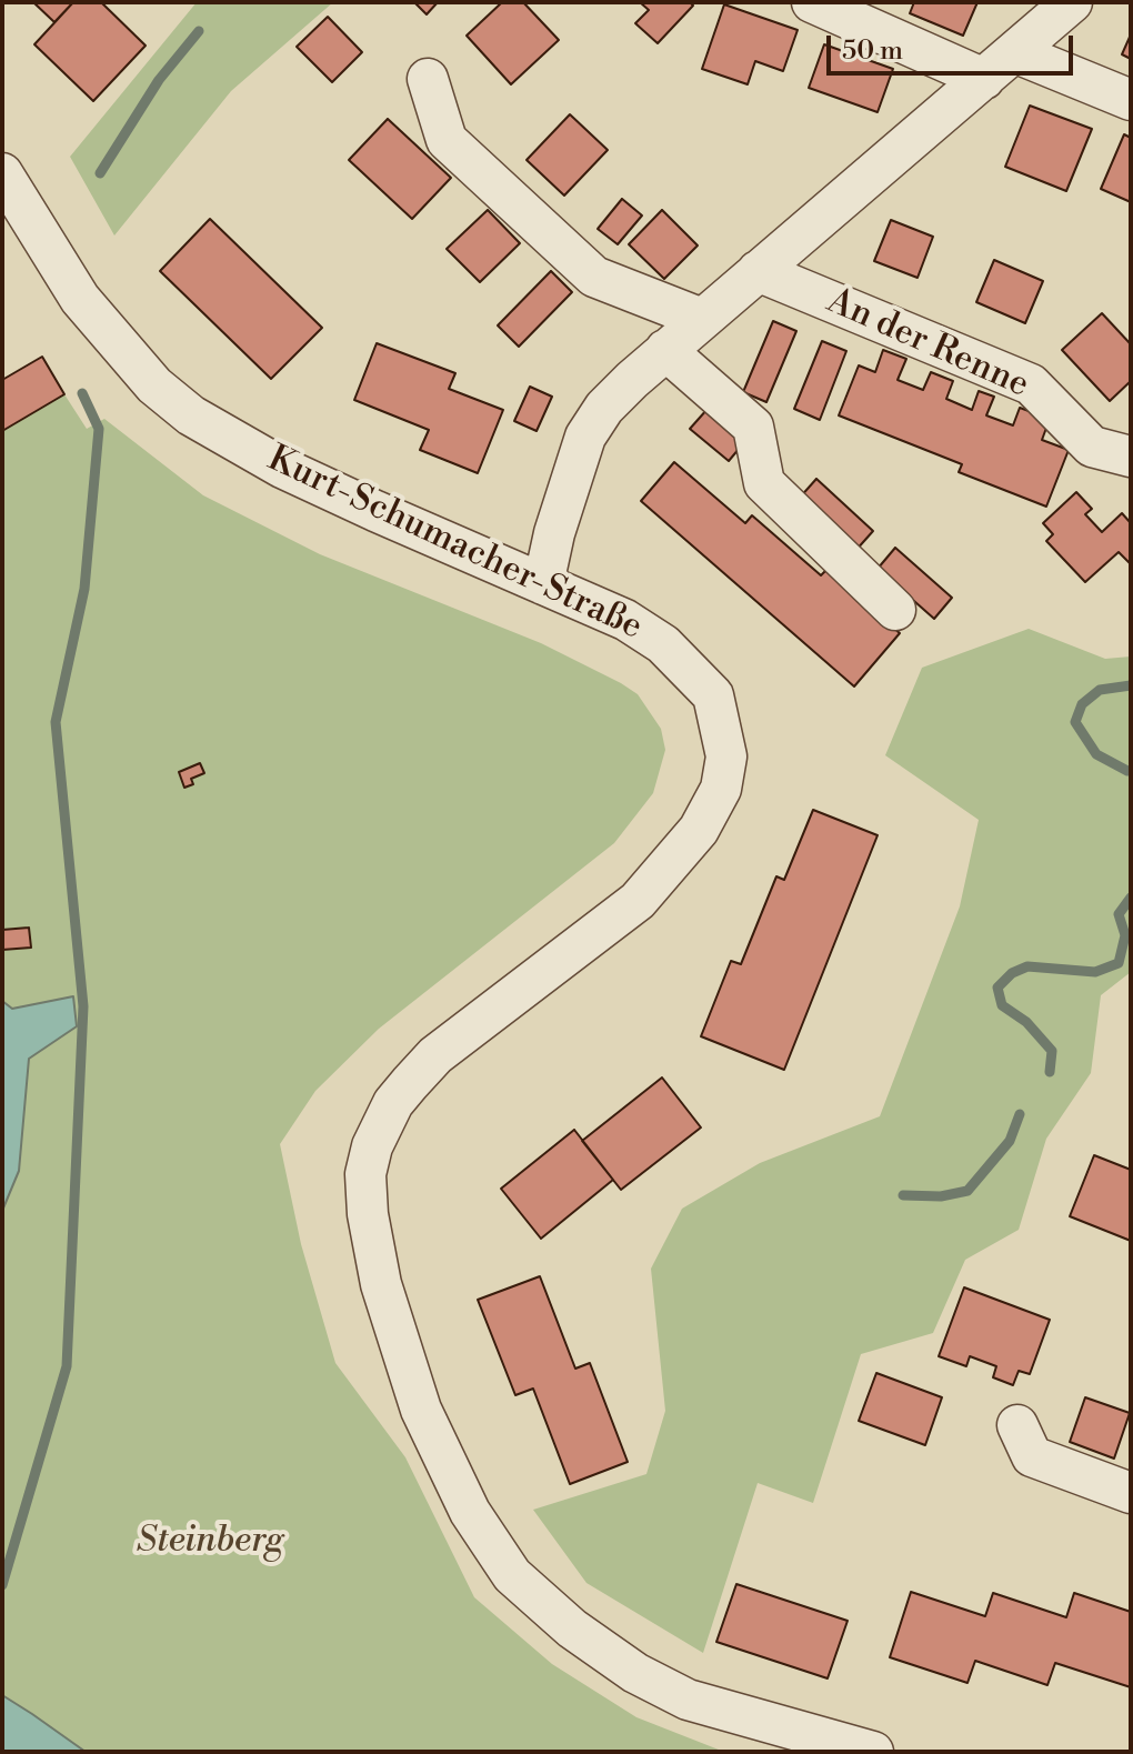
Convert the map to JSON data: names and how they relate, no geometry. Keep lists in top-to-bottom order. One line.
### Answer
{"streets":{"street":["An der Renne","Kurt-Schumacher-Straße"]},"parks":["Steinberg"],"scale_bar":"50 m"}
